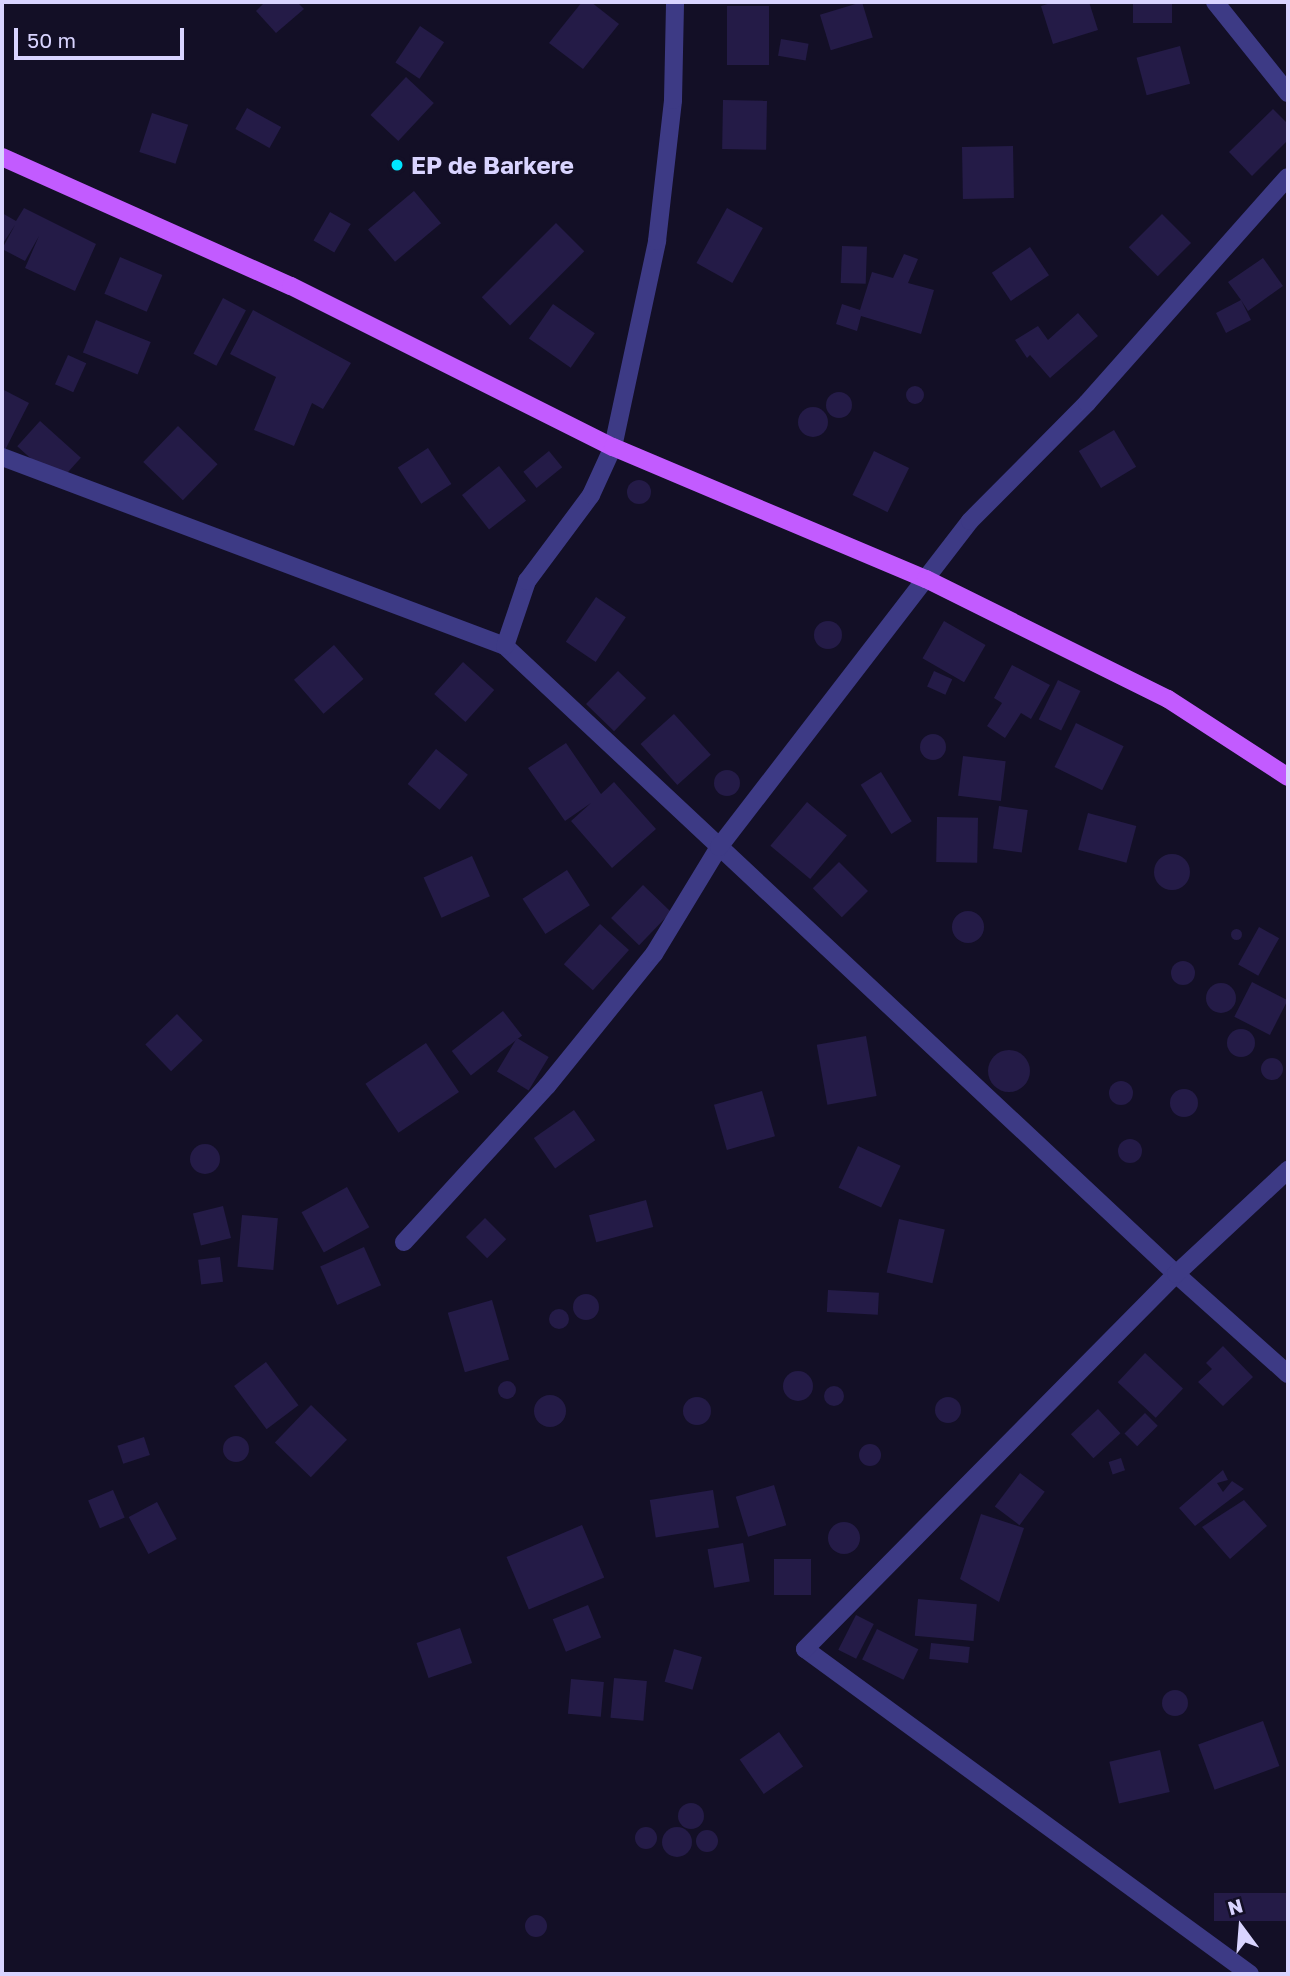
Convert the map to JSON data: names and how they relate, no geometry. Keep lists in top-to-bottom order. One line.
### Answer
{"places":["EP de Barkere"],"scale_bar":"50 m","north":"top"}
